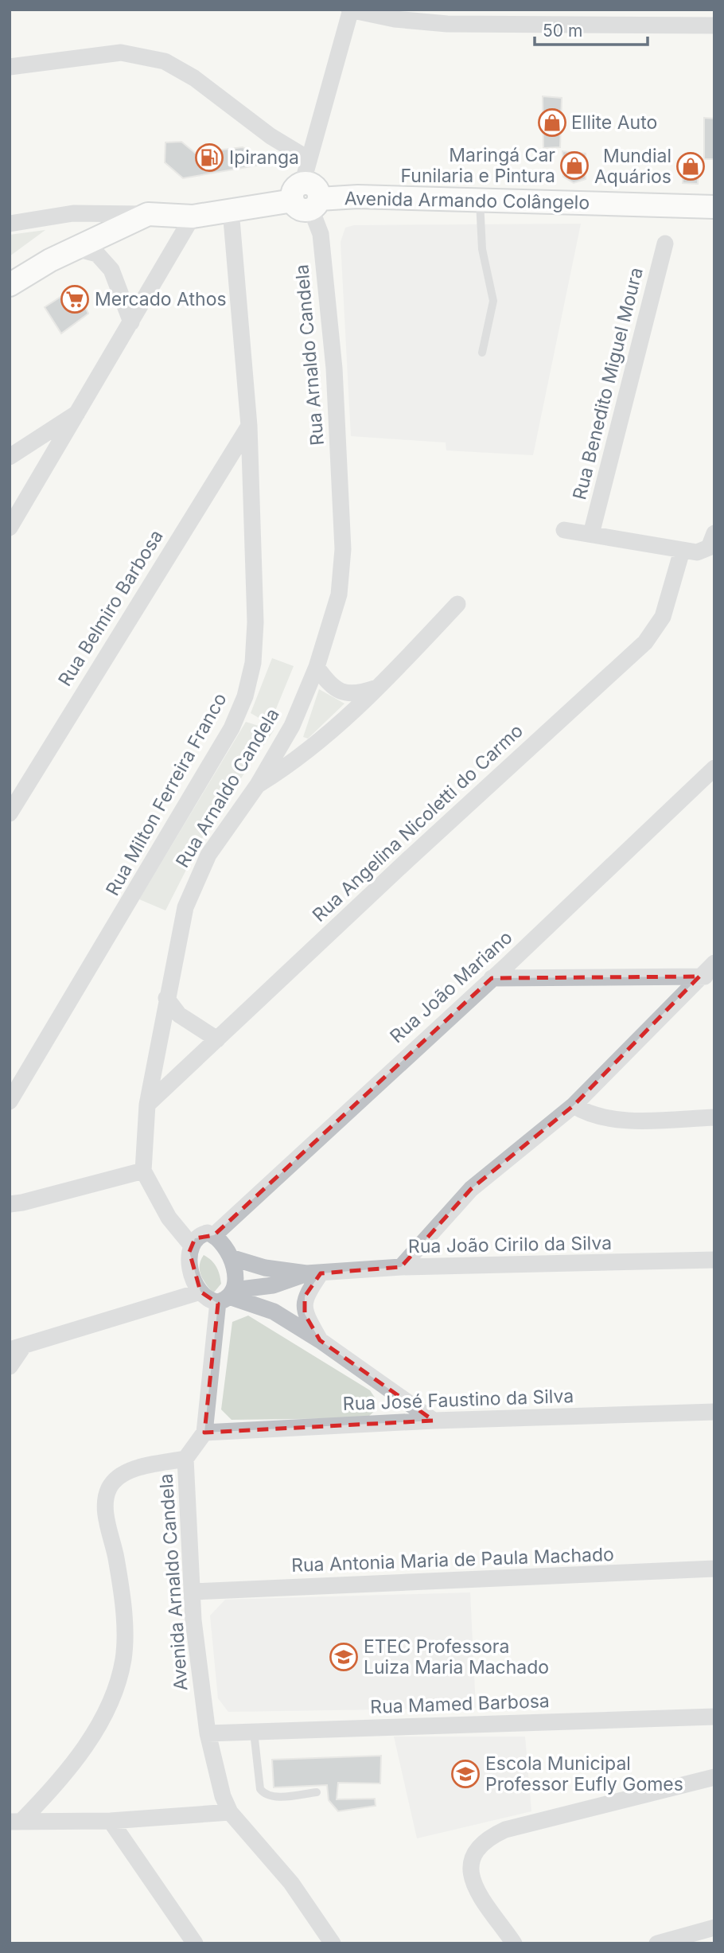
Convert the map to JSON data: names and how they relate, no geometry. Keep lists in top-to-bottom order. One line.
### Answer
{"streets":{"street":["Avenida Armando Colângelo","Rua Arnaldo Candela","Rua Benedito Miguel Moura","Rua Belmiro Barbosa","Rua Milton Ferreira Franco","Rua Angelina Nicoletti do Carmo","Rua João Mariano","Rua João Cirilo da Silva","Rua José Faustino da Silva","Rua Antonia Maria de Paula Machado","Avenida Arnaldo Candela","Rua Mamed Barbosa"]},"crossings":[["Avenida Armando Colângelo","Rua Arnaldo Candela"],["Avenida Armando Colângelo","Rua Milton Ferreira Franco"],["Rua Arnaldo Candela","Rua Angelina Nicoletti do Carmo"],["Rua Belmiro Barbosa","Rua Milton Ferreira Franco"],["Rua João Mariano","Rua João Cirilo da Silva"],["Rua José Faustino da Silva","Avenida Arnaldo Candela"],["Rua Antonia Maria de Paula Machado","Avenida Arnaldo Candela"],["Avenida Arnaldo Candela","Rua Mamed Barbosa"]],"places":{"shop":["Ellite Auto","Maringá Car Funilaria e Pintura","Mundial Aquários"],"fuel station":["Ipiranga"],"supermarket":["Mercado Athos"],"school or university":["ETEC Professora Luiza Maria Machado","Escola Municipal Professor Eufly Gomes"]},"scale_bar":"50 m"}
